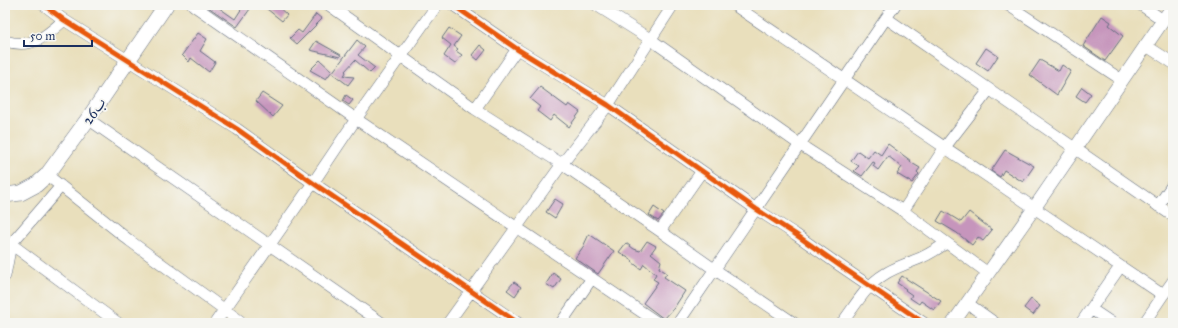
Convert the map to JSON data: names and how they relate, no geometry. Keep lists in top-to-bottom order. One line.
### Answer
{"streets":{"highway":["26ب"]},"scale_bar":"50 m"}
